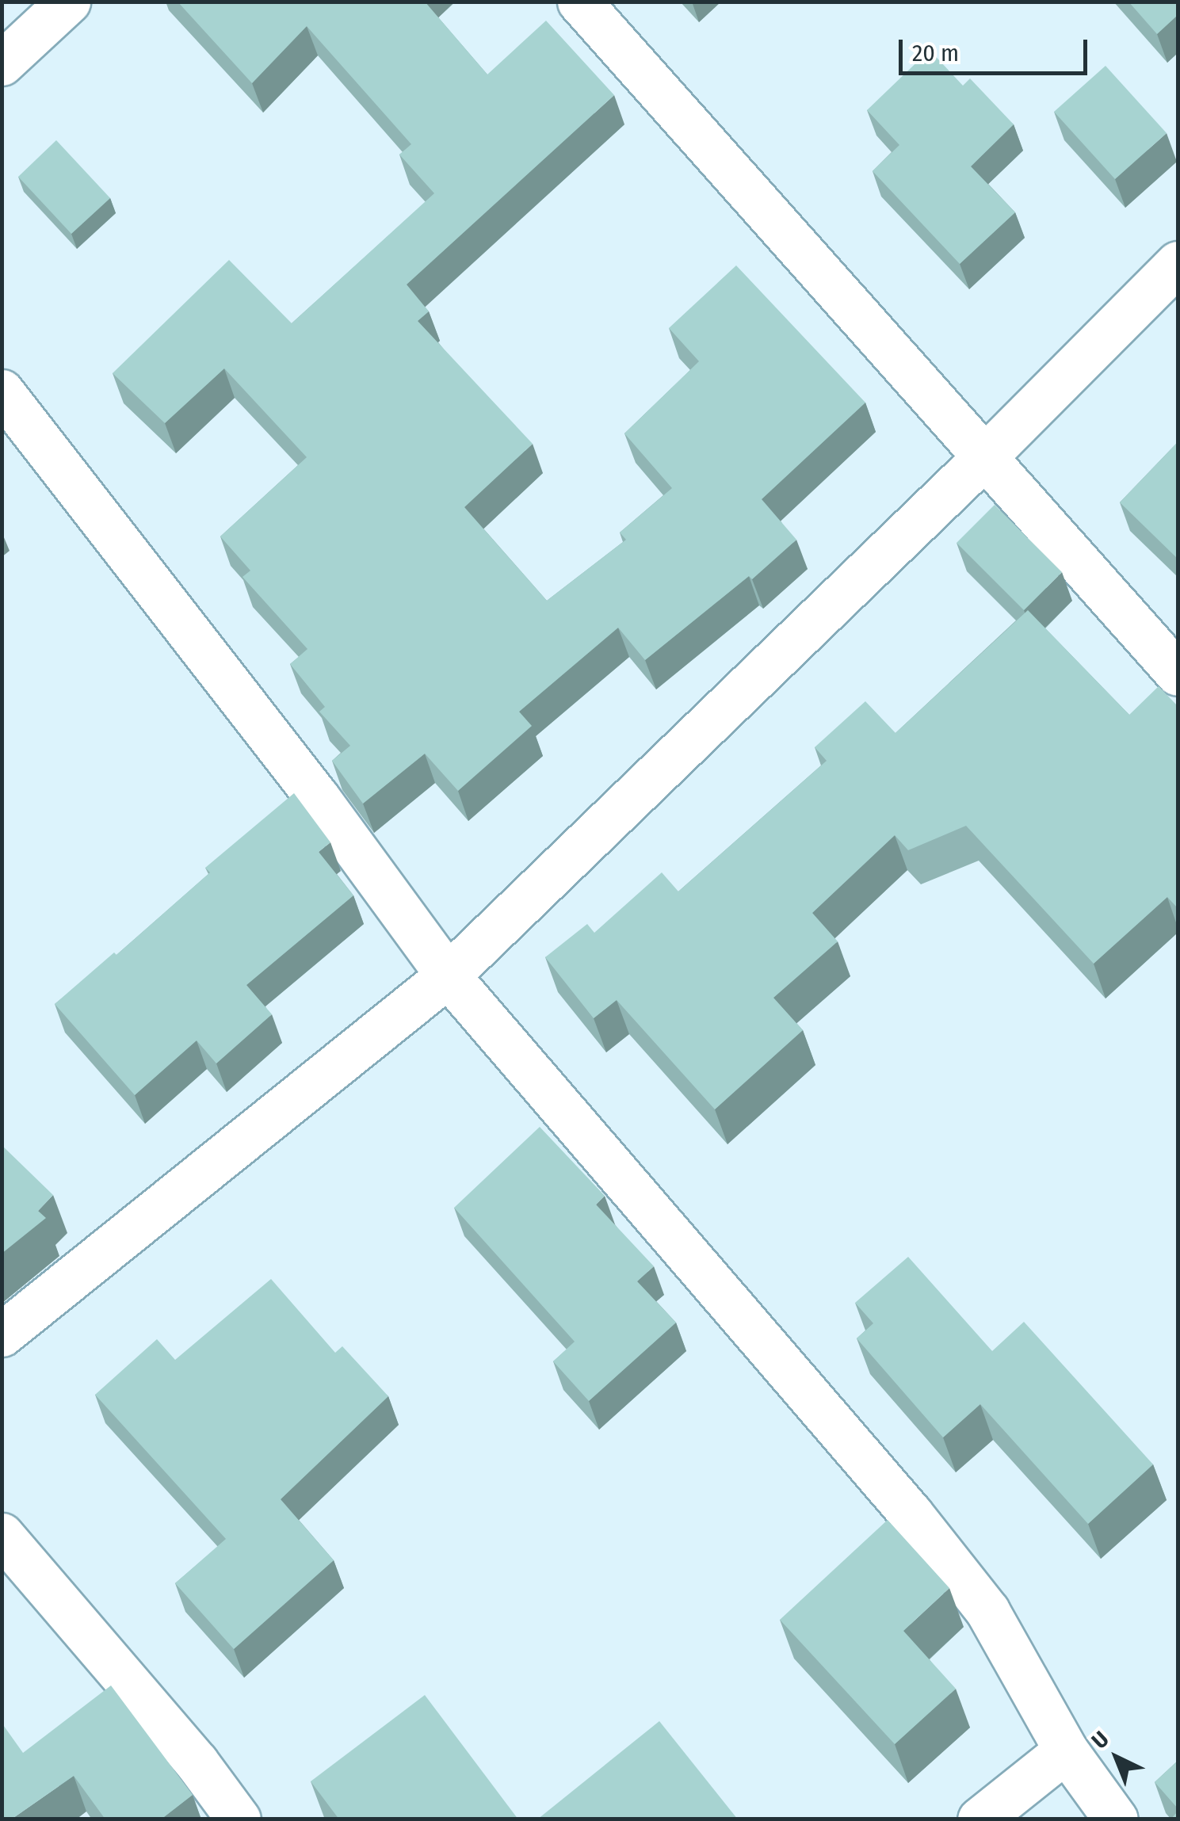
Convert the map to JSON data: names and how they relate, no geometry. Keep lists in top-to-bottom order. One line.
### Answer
{"scale_bar":"20 m","north":"top left"}
